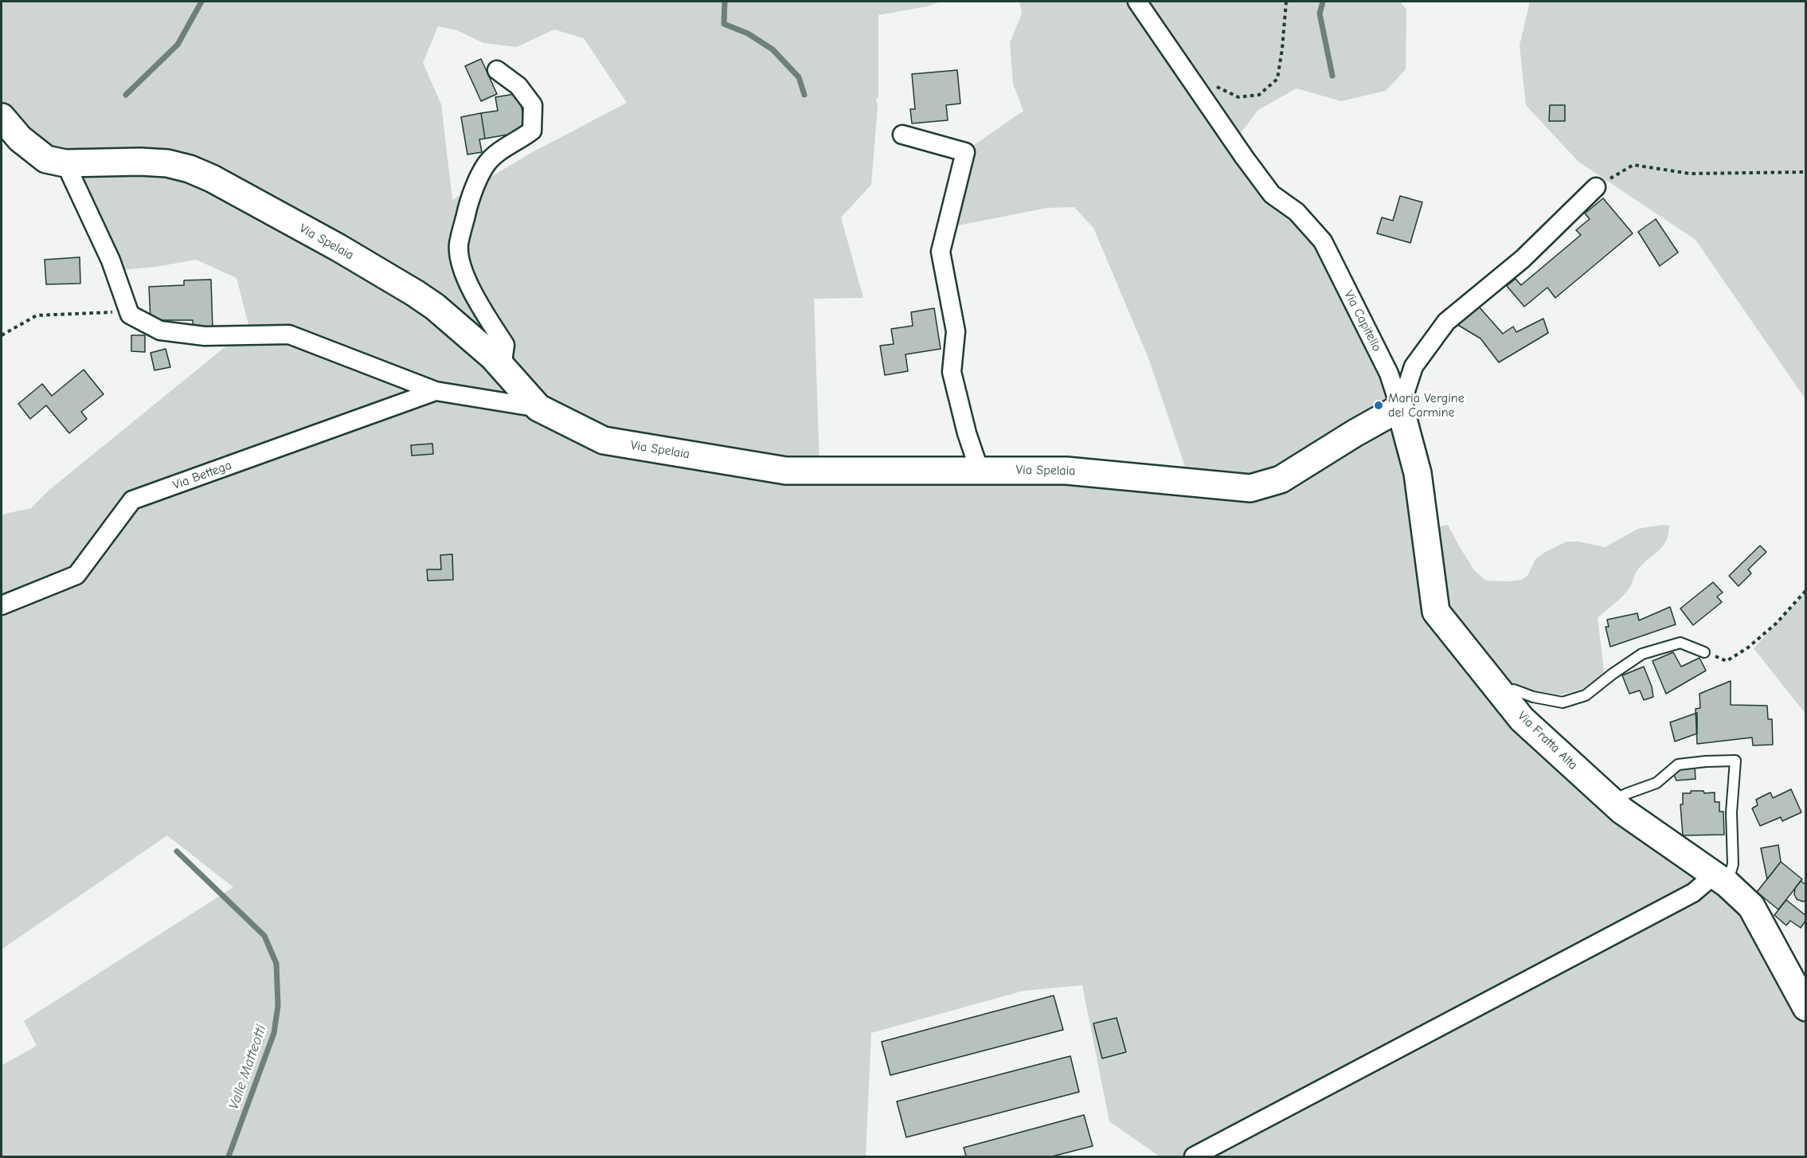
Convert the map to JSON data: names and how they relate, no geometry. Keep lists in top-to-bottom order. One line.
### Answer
{"streets":{"street":["Via Spelaia","Via Capitello","Via Bettega","Via Fratta Alta"]},"crossings":[["Via Spelaia","Via Capitello"],["Via Spelaia","Via Bettega"],["Via Spelaia","Via Fratta Alta"],["Via Capitello","Via Fratta Alta"]],"water":["Valle Matteotti"],"places":["Maria Vergine del Carmine"]}
